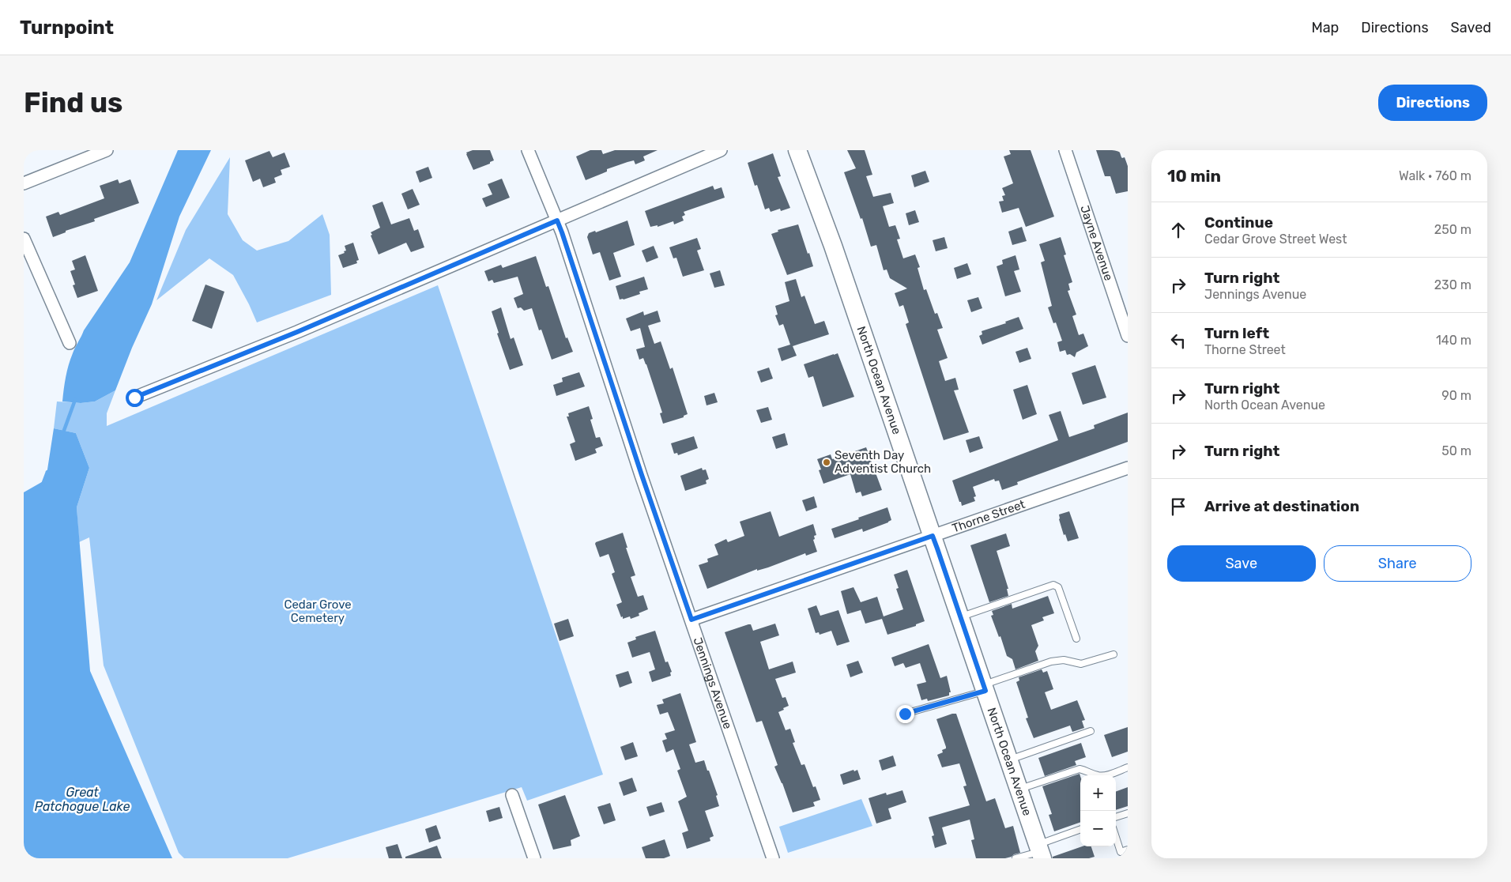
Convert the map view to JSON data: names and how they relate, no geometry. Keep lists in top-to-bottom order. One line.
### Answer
{"streets":{"street":["Jayne Avenue","North Ocean Avenue","Thorne Street","Jennings Avenue"]},"crossings":[["North Ocean Avenue","Thorne Street"],["Thorne Street","Jennings Avenue"]],"water":["Great Patchogue Lake"],"parks":["Cedar Grove Cemetery"],"places":["Seventh Day Adventist Church"],"page":{"header":"Turnpoint","nav":["Map","Directions","Saved"],"buttons":["Directions",["Save","Share"]],"title":"Find us","heading":["10 min","Walk · 760 m"],"list":[["Continue","Cedar Grove Street West","250 m"],["Turn right","Jennings Avenue","230 m"],["Turn left","Thorne Street","140 m"],["Turn right","North Ocean Avenue","90 m"],["Turn right","50 m"],"Arrive at destination"],"map_buttons":["+","−"]}}
